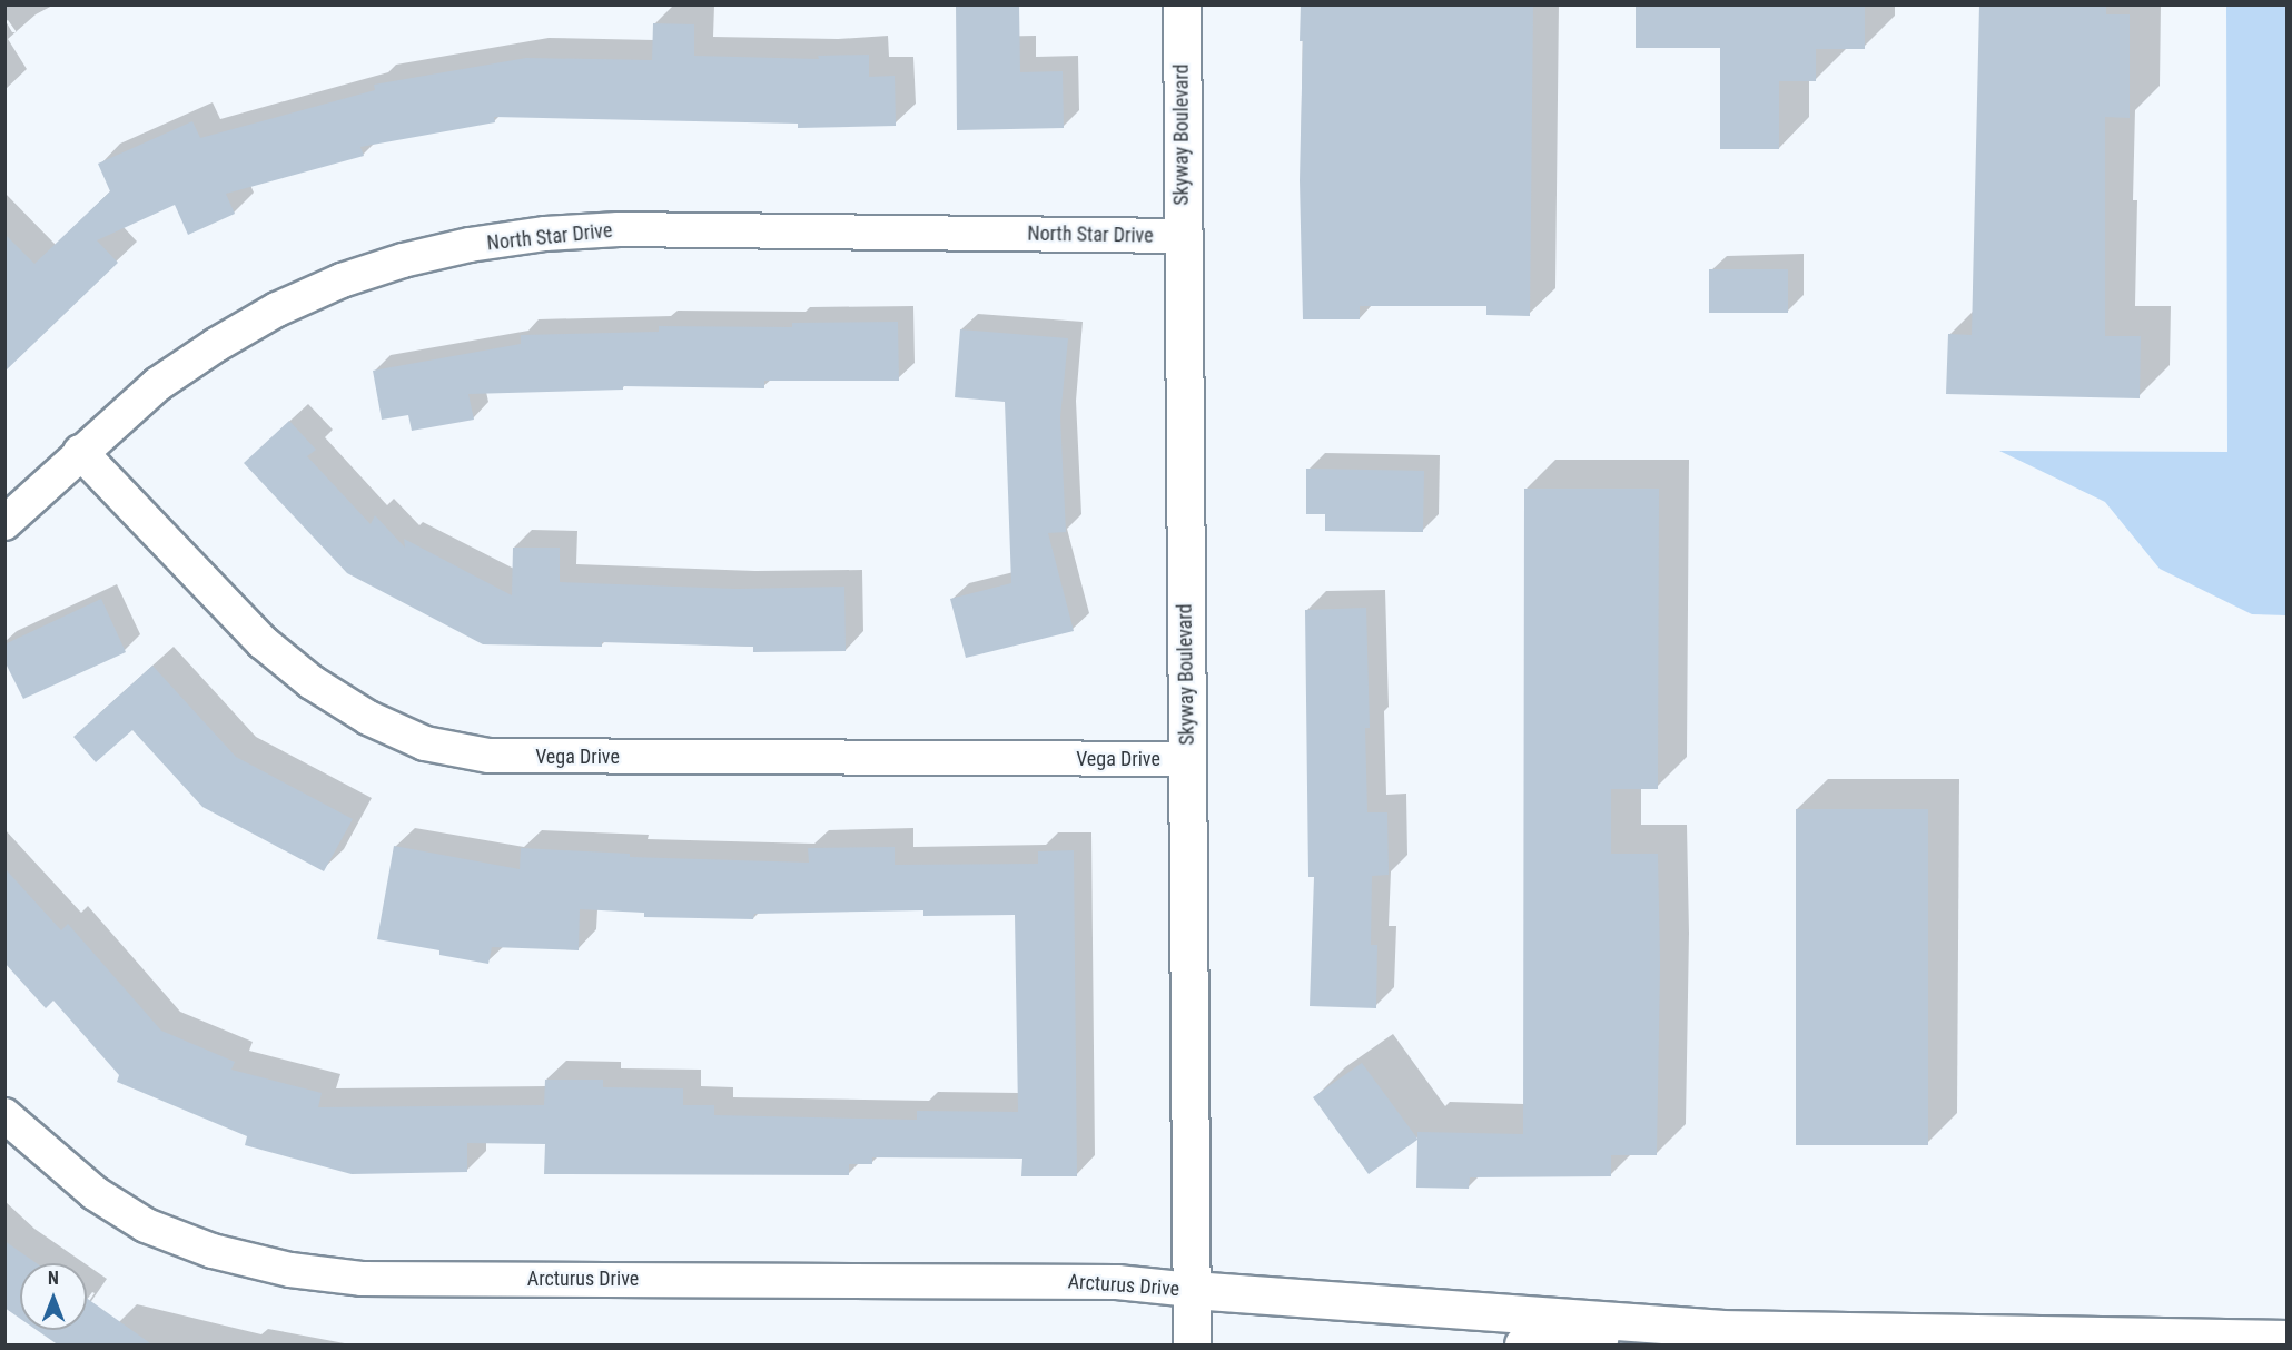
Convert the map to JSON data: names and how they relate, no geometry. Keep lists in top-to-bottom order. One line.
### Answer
{"streets":{"street":["Skyway Boulevard","North Star Drive","Vega Drive","Arcturus Drive"]},"crossings":[["Skyway Boulevard","North Star Drive"],["Skyway Boulevard","Vega Drive"],["Skyway Boulevard","Arcturus Drive"],["North Star Drive","Vega Drive"]],"north":"top"}
